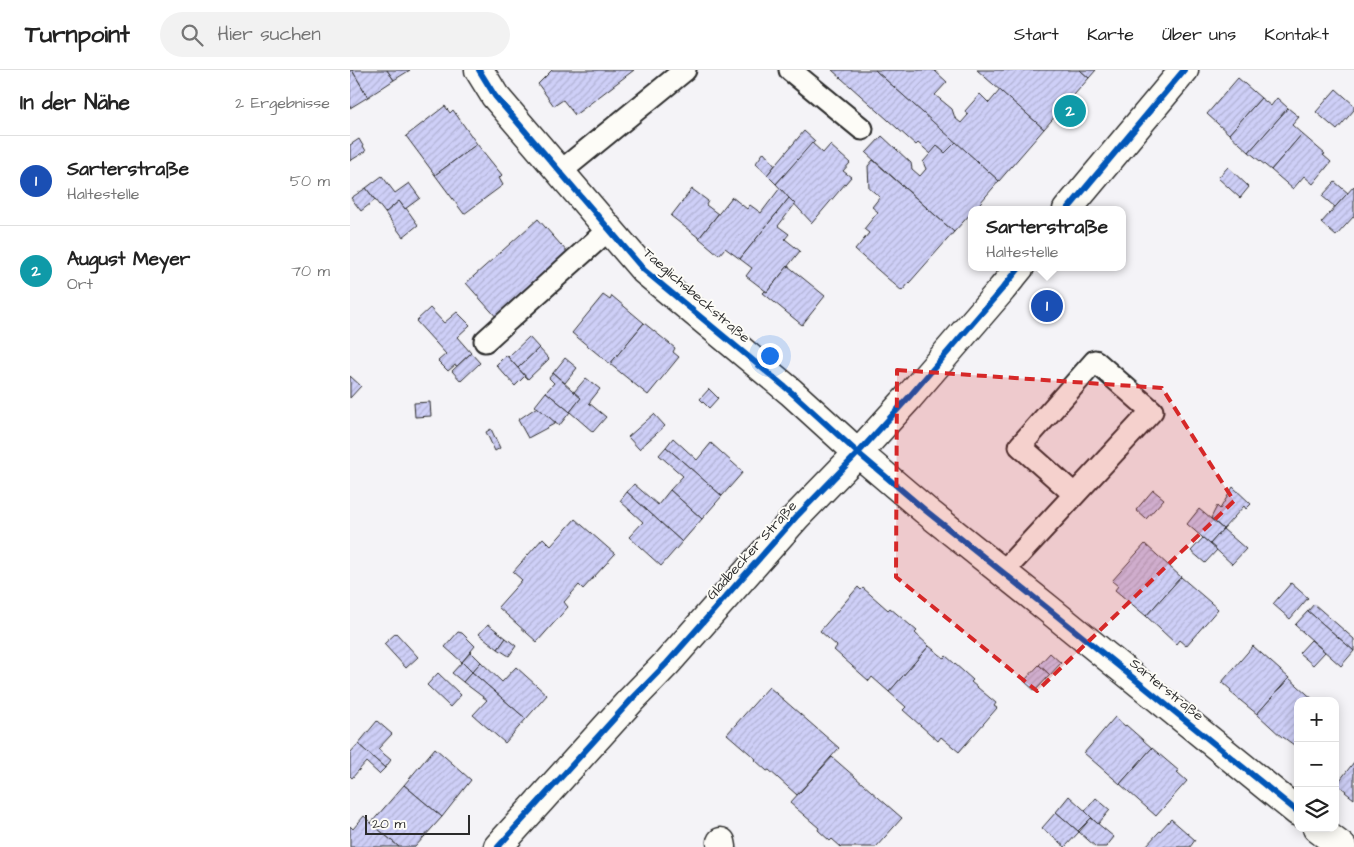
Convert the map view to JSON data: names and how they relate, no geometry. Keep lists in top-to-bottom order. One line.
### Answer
{"streets":{"street":["Taeglichsbeckstraße","Gladbecker Straße","Sarterstraße"]},"crossings":[["Taeglichsbeckstraße","Gladbecker Straße"],["Taeglichsbeckstraße","Sarterstraße"],["Gladbecker Straße","Sarterstraße"]],"scale_bar":"20 m","page":{"header":"Turnpoint","search":"Hier suchen","nav":["Start","Karte","Über uns","Kontakt"],"heading":["In der Nähe","2 Ergebnisse"],"pins":["2","1"],"list":[{"mark":"1","name":"Sarterstraße","note":"Haltestelle","value":"50 m"},{"mark":"2","name":"August Meyer","note":"Ort","value":"70 m"}],"popup":["Sarterstraße","Haltestelle"],"map_buttons":["+","−"],"scale":"20 m"}}
